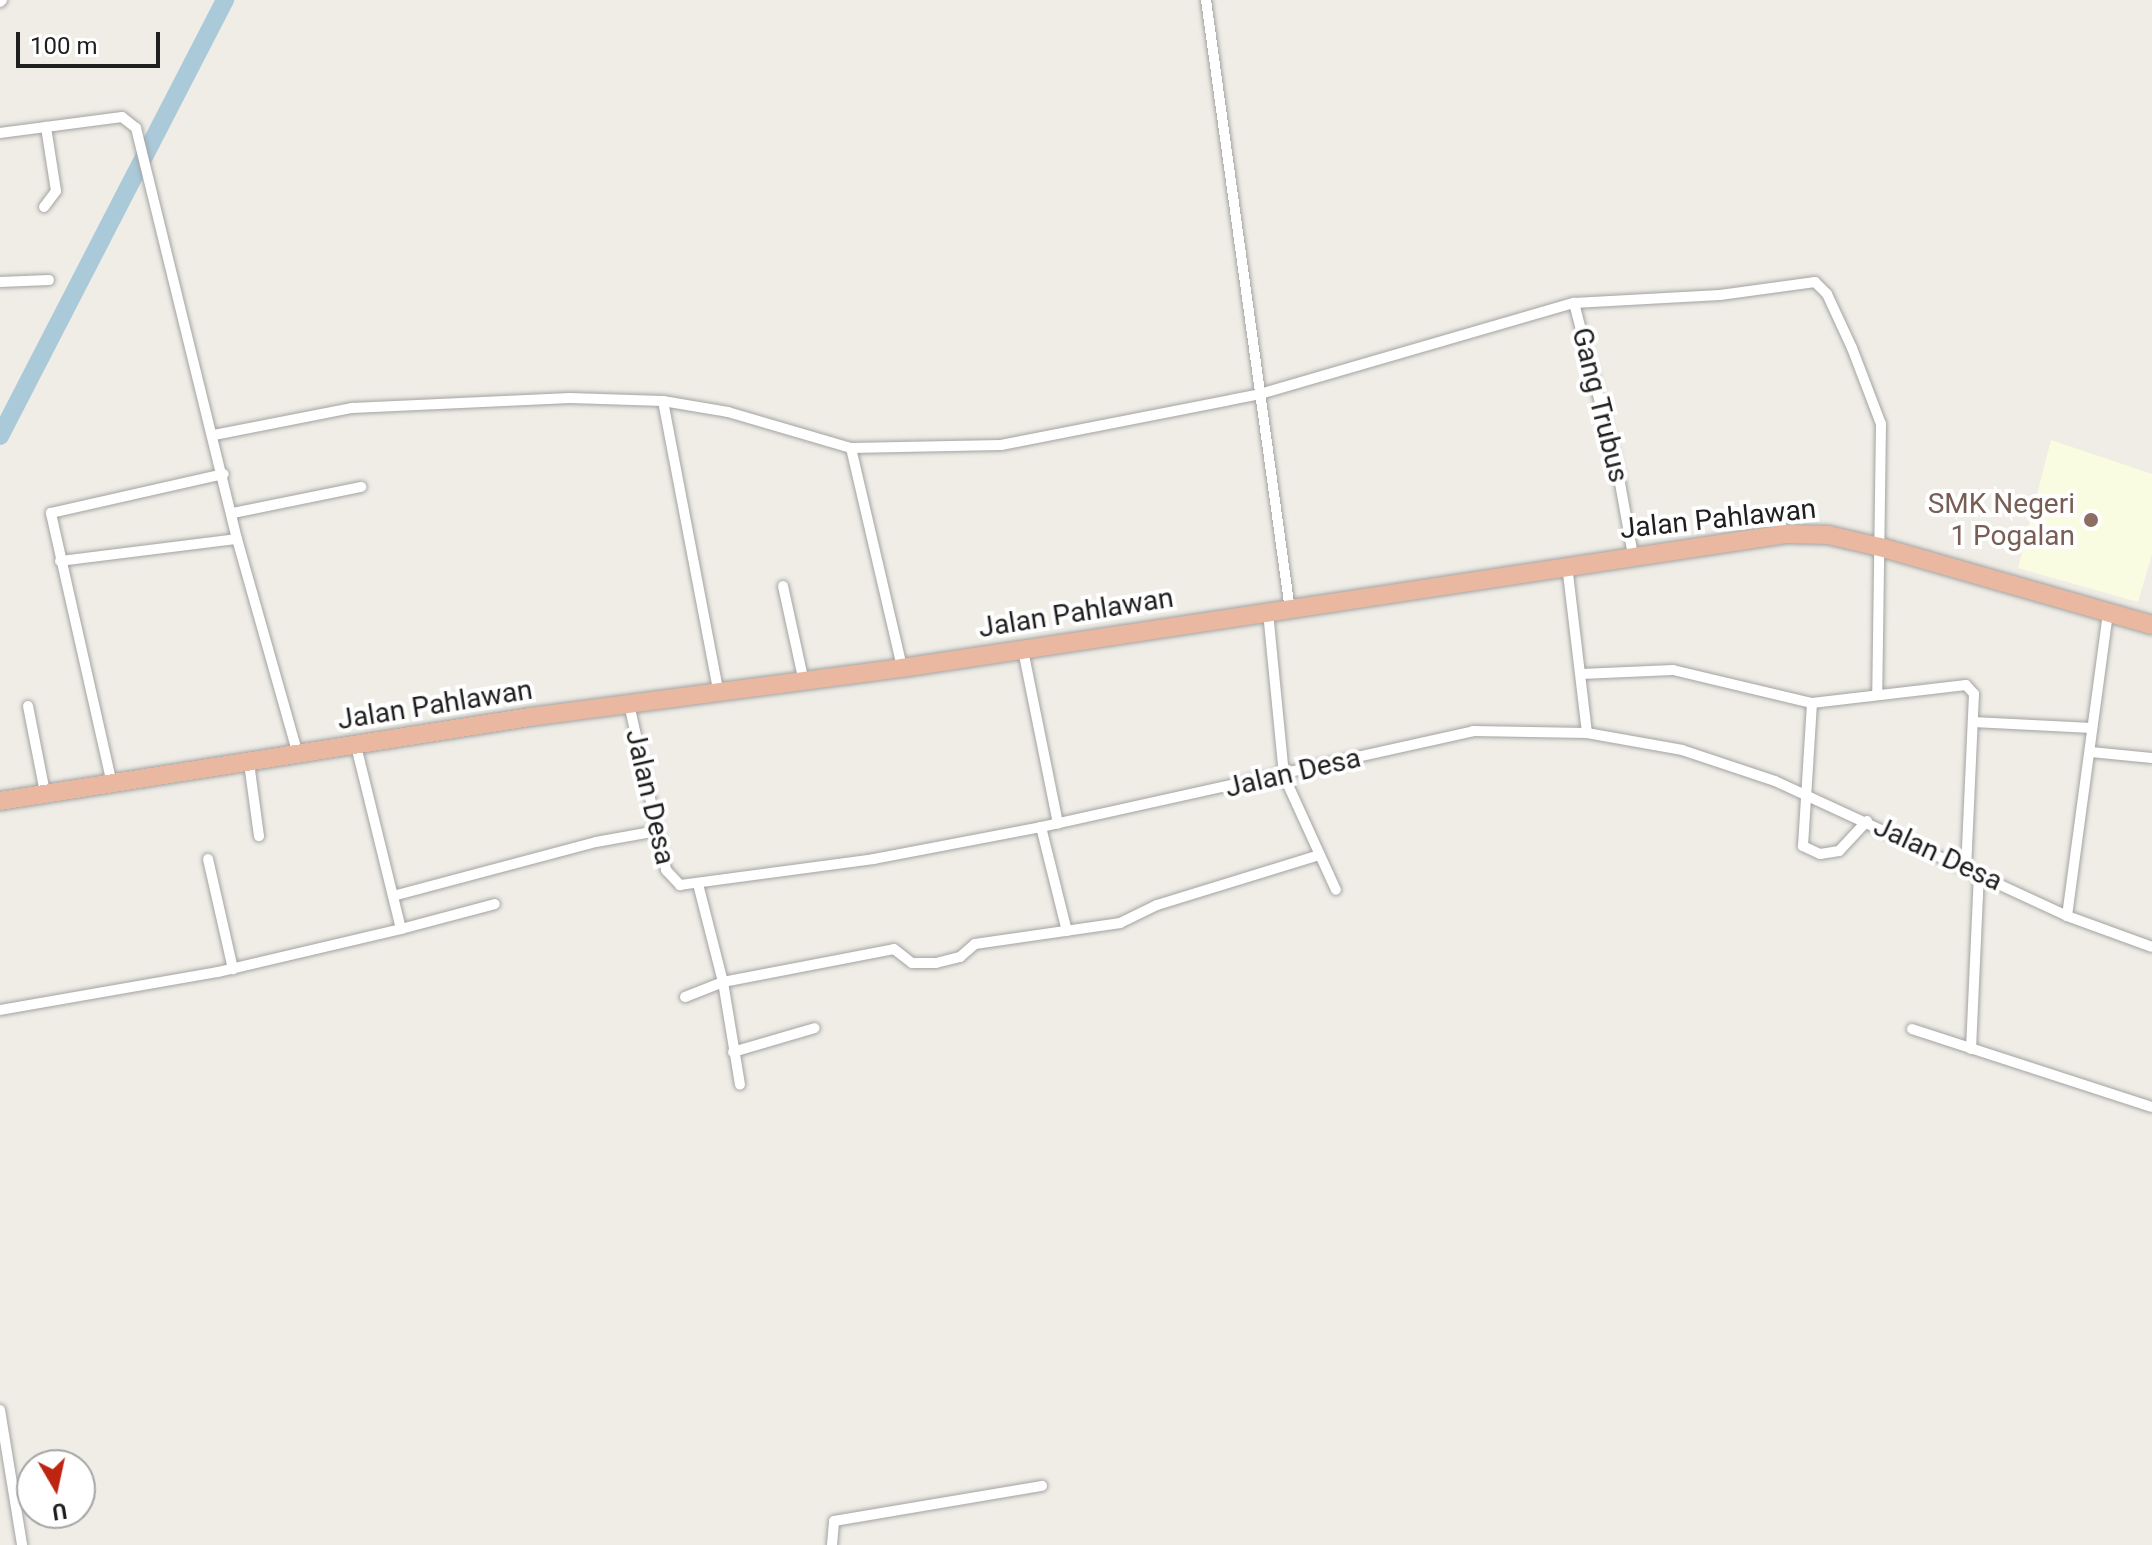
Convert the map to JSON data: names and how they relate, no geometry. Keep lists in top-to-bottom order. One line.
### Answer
{"streets":{"highway":["Jalan Pahlawan"],"street":["Gang Trubus","Jalan Desa"]},"crossings":[["Gang Trubus","Jalan Pahlawan"],["Jalan Pahlawan","Jalan Desa"]],"places":["SMK Negeri 1 Pogalan"],"scale_bar":"100 m","north":"bottom"}
